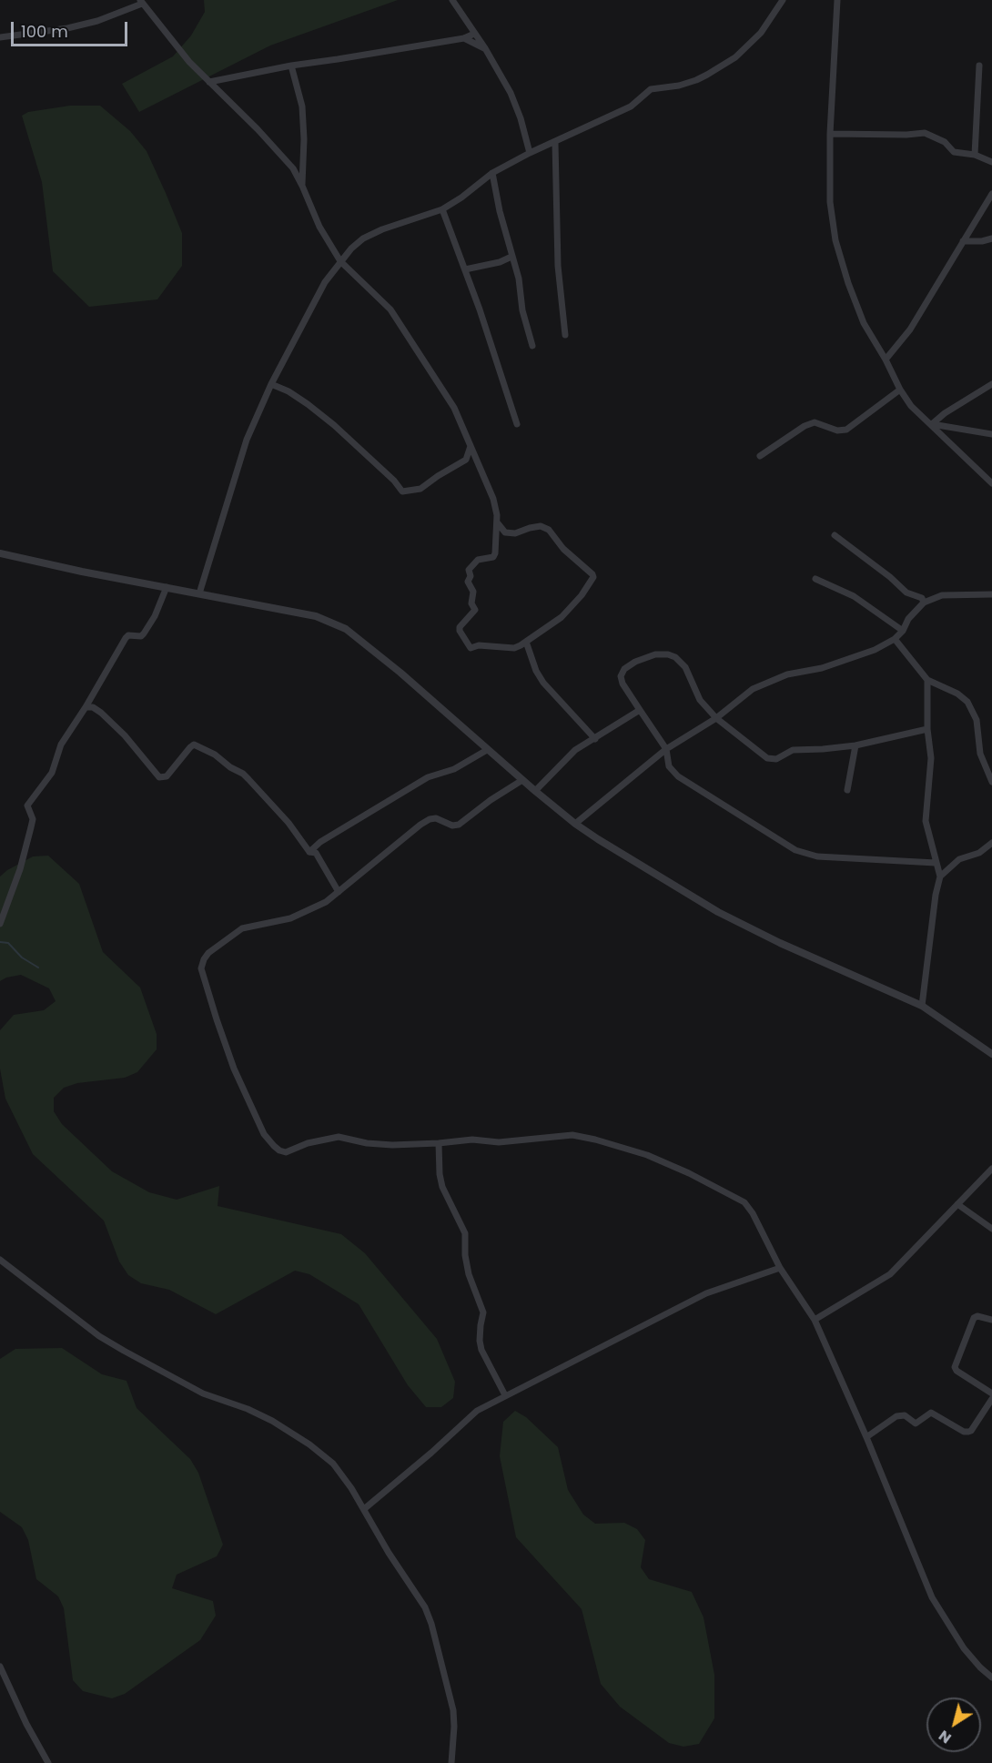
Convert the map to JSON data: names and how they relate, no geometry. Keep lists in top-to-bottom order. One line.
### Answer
{"scale_bar":"100 m","north":"bottom left"}
